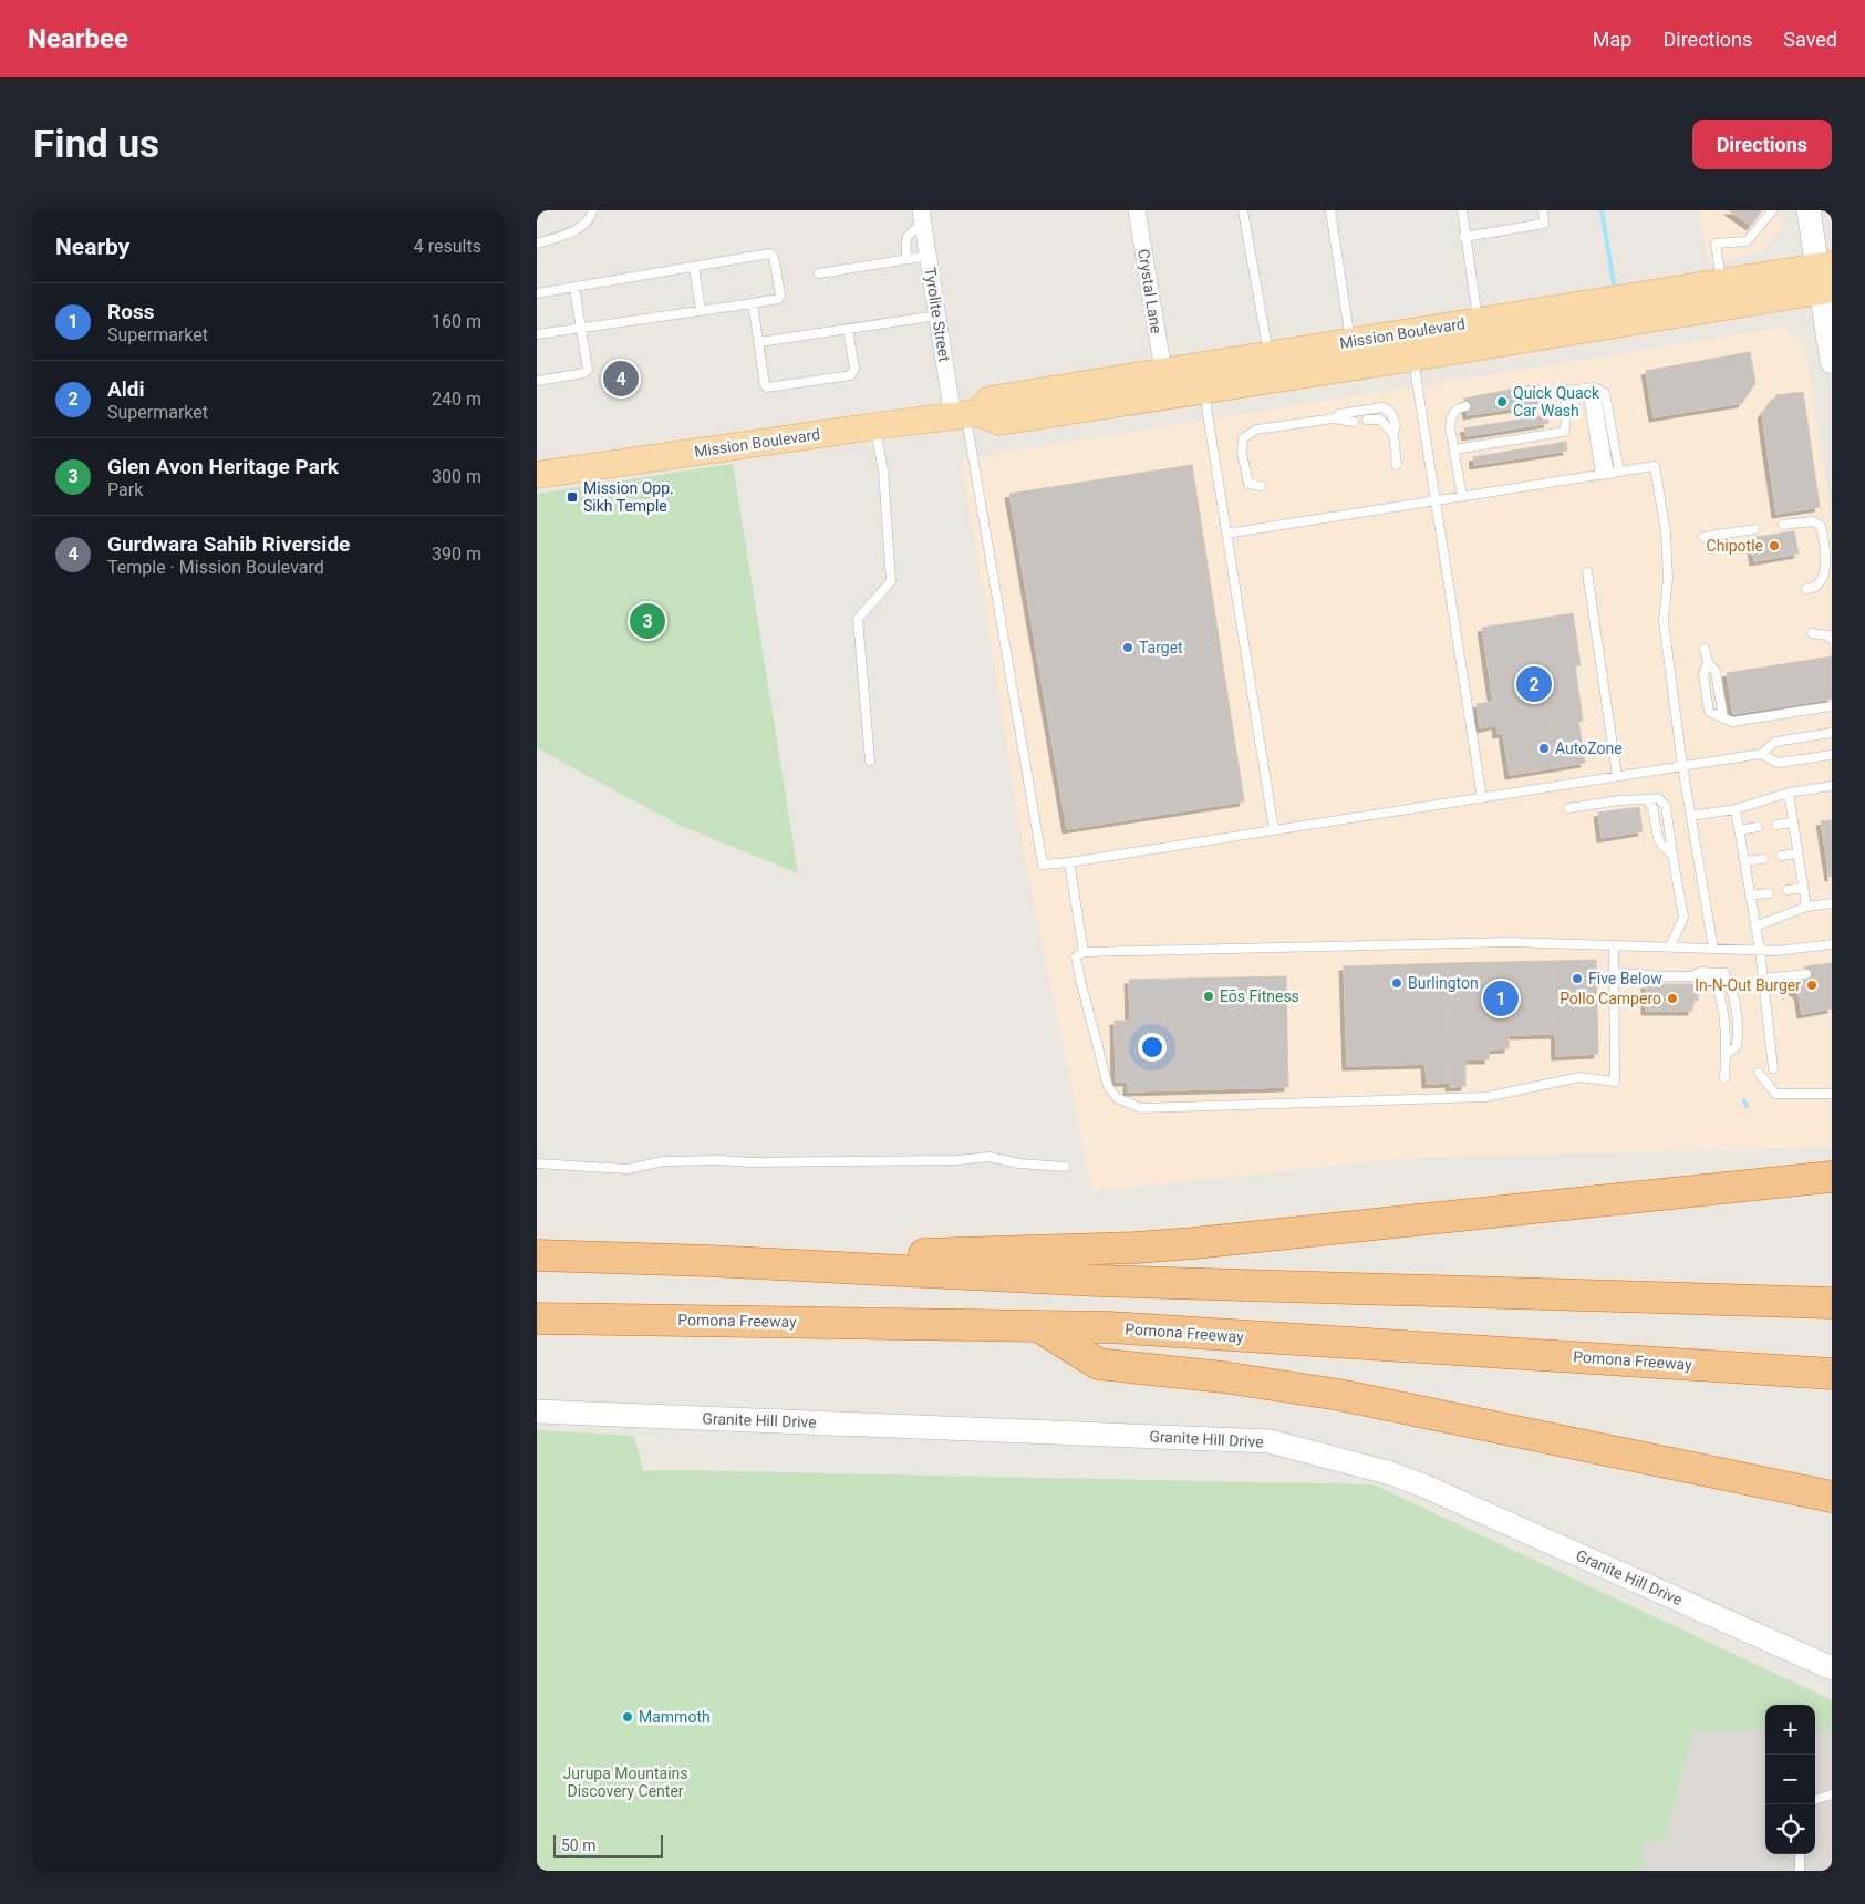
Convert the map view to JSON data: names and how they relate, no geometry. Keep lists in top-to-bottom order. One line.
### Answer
{"streets":{"highway":["Pomona Freeway"],"main road":["Mission Boulevard"],"street":["Crystal Lane","Tyrolite Street","Granite Hill Drive"]},"crossings":[["Crystal Lane","Mission Boulevard"],["Tyrolite Street","Mission Boulevard"]],"parks":["Jurupa Mountains Discovery Center"],"places":{"other":["Quick Quack Car Wash","Chipotle","Target","AutoZone","Five Below","Burlington","In-N-Out Burger","Eōs Fitness","Pollo Campero","Mammoth"],"transit":["Mission Opp. Sikh Temple"]},"scale_bar":"50 m","page":{"header":"Nearbee","nav":["Map","Directions","Saved"],"buttons":"Directions","title":"Find us","heading":["Nearby","4 results"],"list":[{"mark":"1","name":"Ross","note":"Supermarket","value":"160 m"},{"mark":"2","name":"Aldi","note":"Supermarket","value":"240 m"},{"mark":"3","name":"Glen Avon Heritage Park","note":"Park","value":"300 m"},{"mark":"4","name":"Gurdwara Sahib Riverside","note":"Temple · Mission Boulevard","value":"390 m"}],"pins":["4","3","2","1"],"map_buttons":["+","−"],"scale":"50 m"}}
